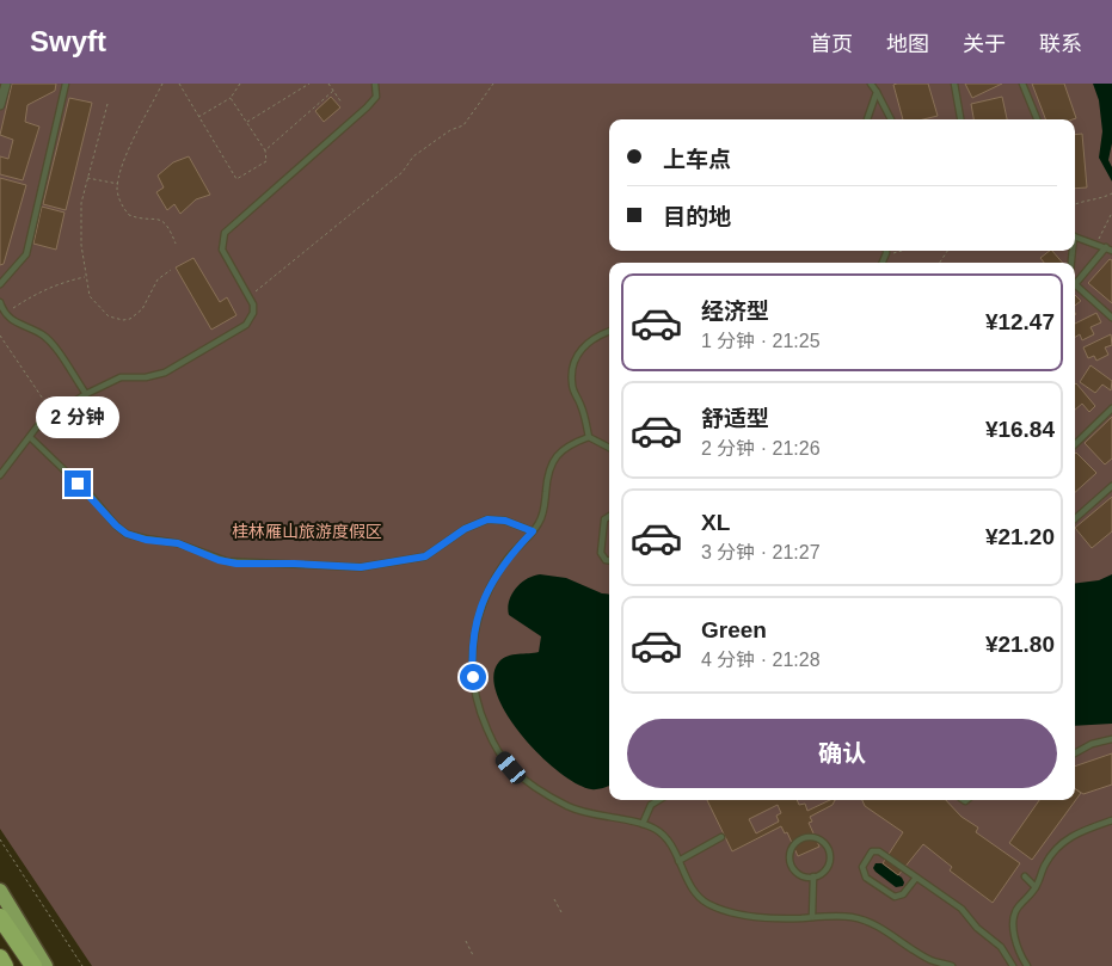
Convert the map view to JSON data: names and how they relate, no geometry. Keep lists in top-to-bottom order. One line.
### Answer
{"parks":["桂林雁山旅游度假区"],"page":{"header":"Swyft","nav":["首页","地图","关于","联系"],"banner":["上车点","目的地"],"list":[{"name":"经济型","note":"1 分钟 · 21:25","value":"¥12.47"},{"name":"舒适型","note":"2 分钟 · 21:26","value":"¥16.84"},{"name":"XL","note":"3 分钟 · 21:27","value":"¥21.20"},{"name":"Green","note":"4 分钟 · 21:28","value":"¥21.80"}],"bubble":"2 分钟","buttons":"确认"}}
